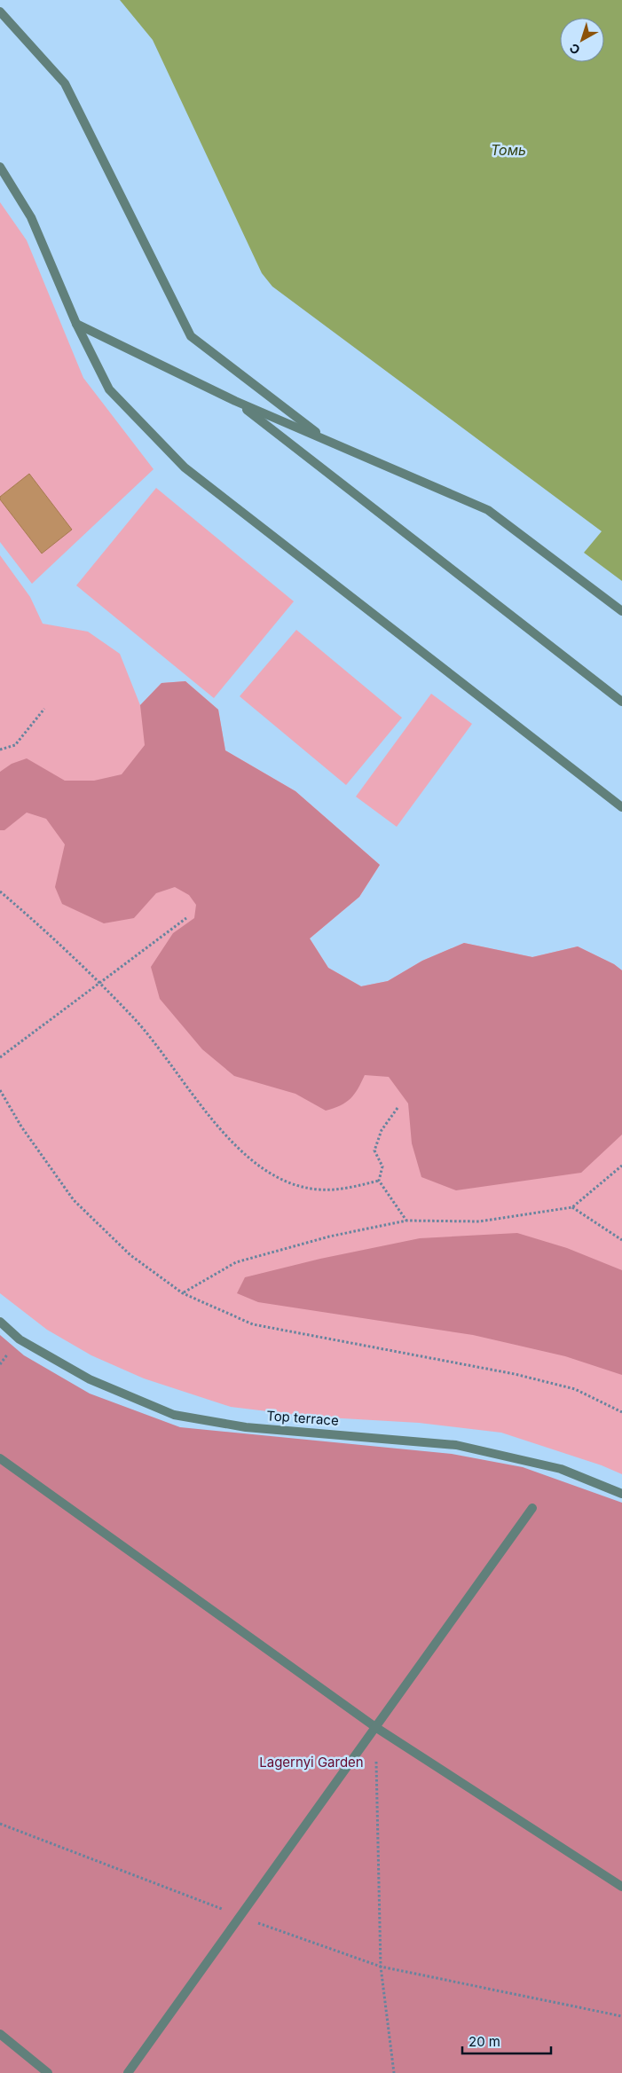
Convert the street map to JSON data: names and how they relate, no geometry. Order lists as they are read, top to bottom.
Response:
{
  "streets": {
    "street": ["Top terrace"]
  },
  "water": ["Томь"],
  "parks": ["Lagernyi Garden"],
  "scale_bar": "20 m",
  "north": "bottom left"
}
